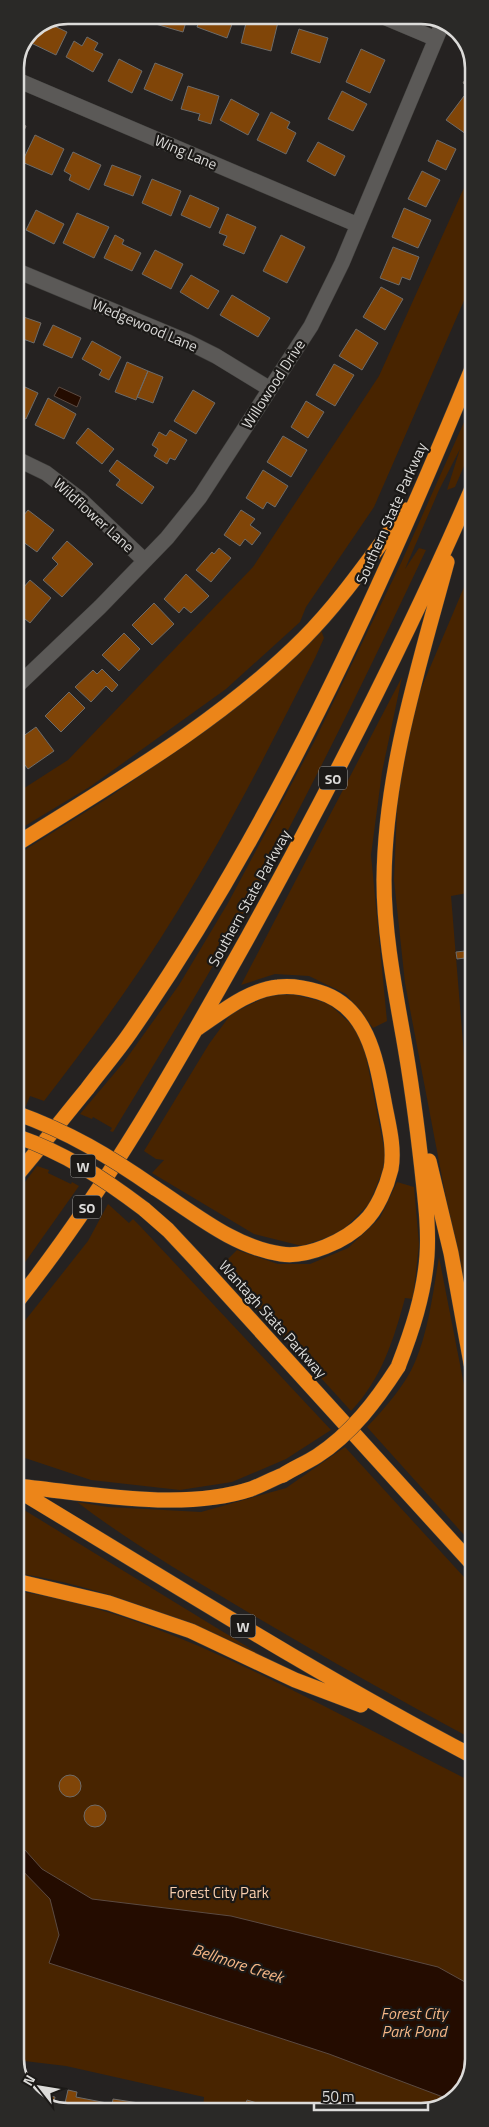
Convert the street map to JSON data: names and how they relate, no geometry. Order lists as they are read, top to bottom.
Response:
{
  "streets": {
    "highway": [
      "Southern State Parkway",
      "SO",
      "W",
      "Wantagh State Parkway"
    ],
    "street": [
      "Wing Lane",
      "Wedgewood Lane",
      "Willowood Drive",
      "Wildflower Lane"
    ]
  },
  "crossings": [
    ["Wing Lane", "Willowood Drive"],
    ["Wedgewood Lane", "Willowood Drive"],
    ["Willowood Drive", "Wildflower Lane"]
  ],
  "water": ["Bellmore Creek", "Forest City Park Pond"],
  "parks": ["Forest City Park"],
  "scale_bar": "50 m",
  "north": "top left"
}
